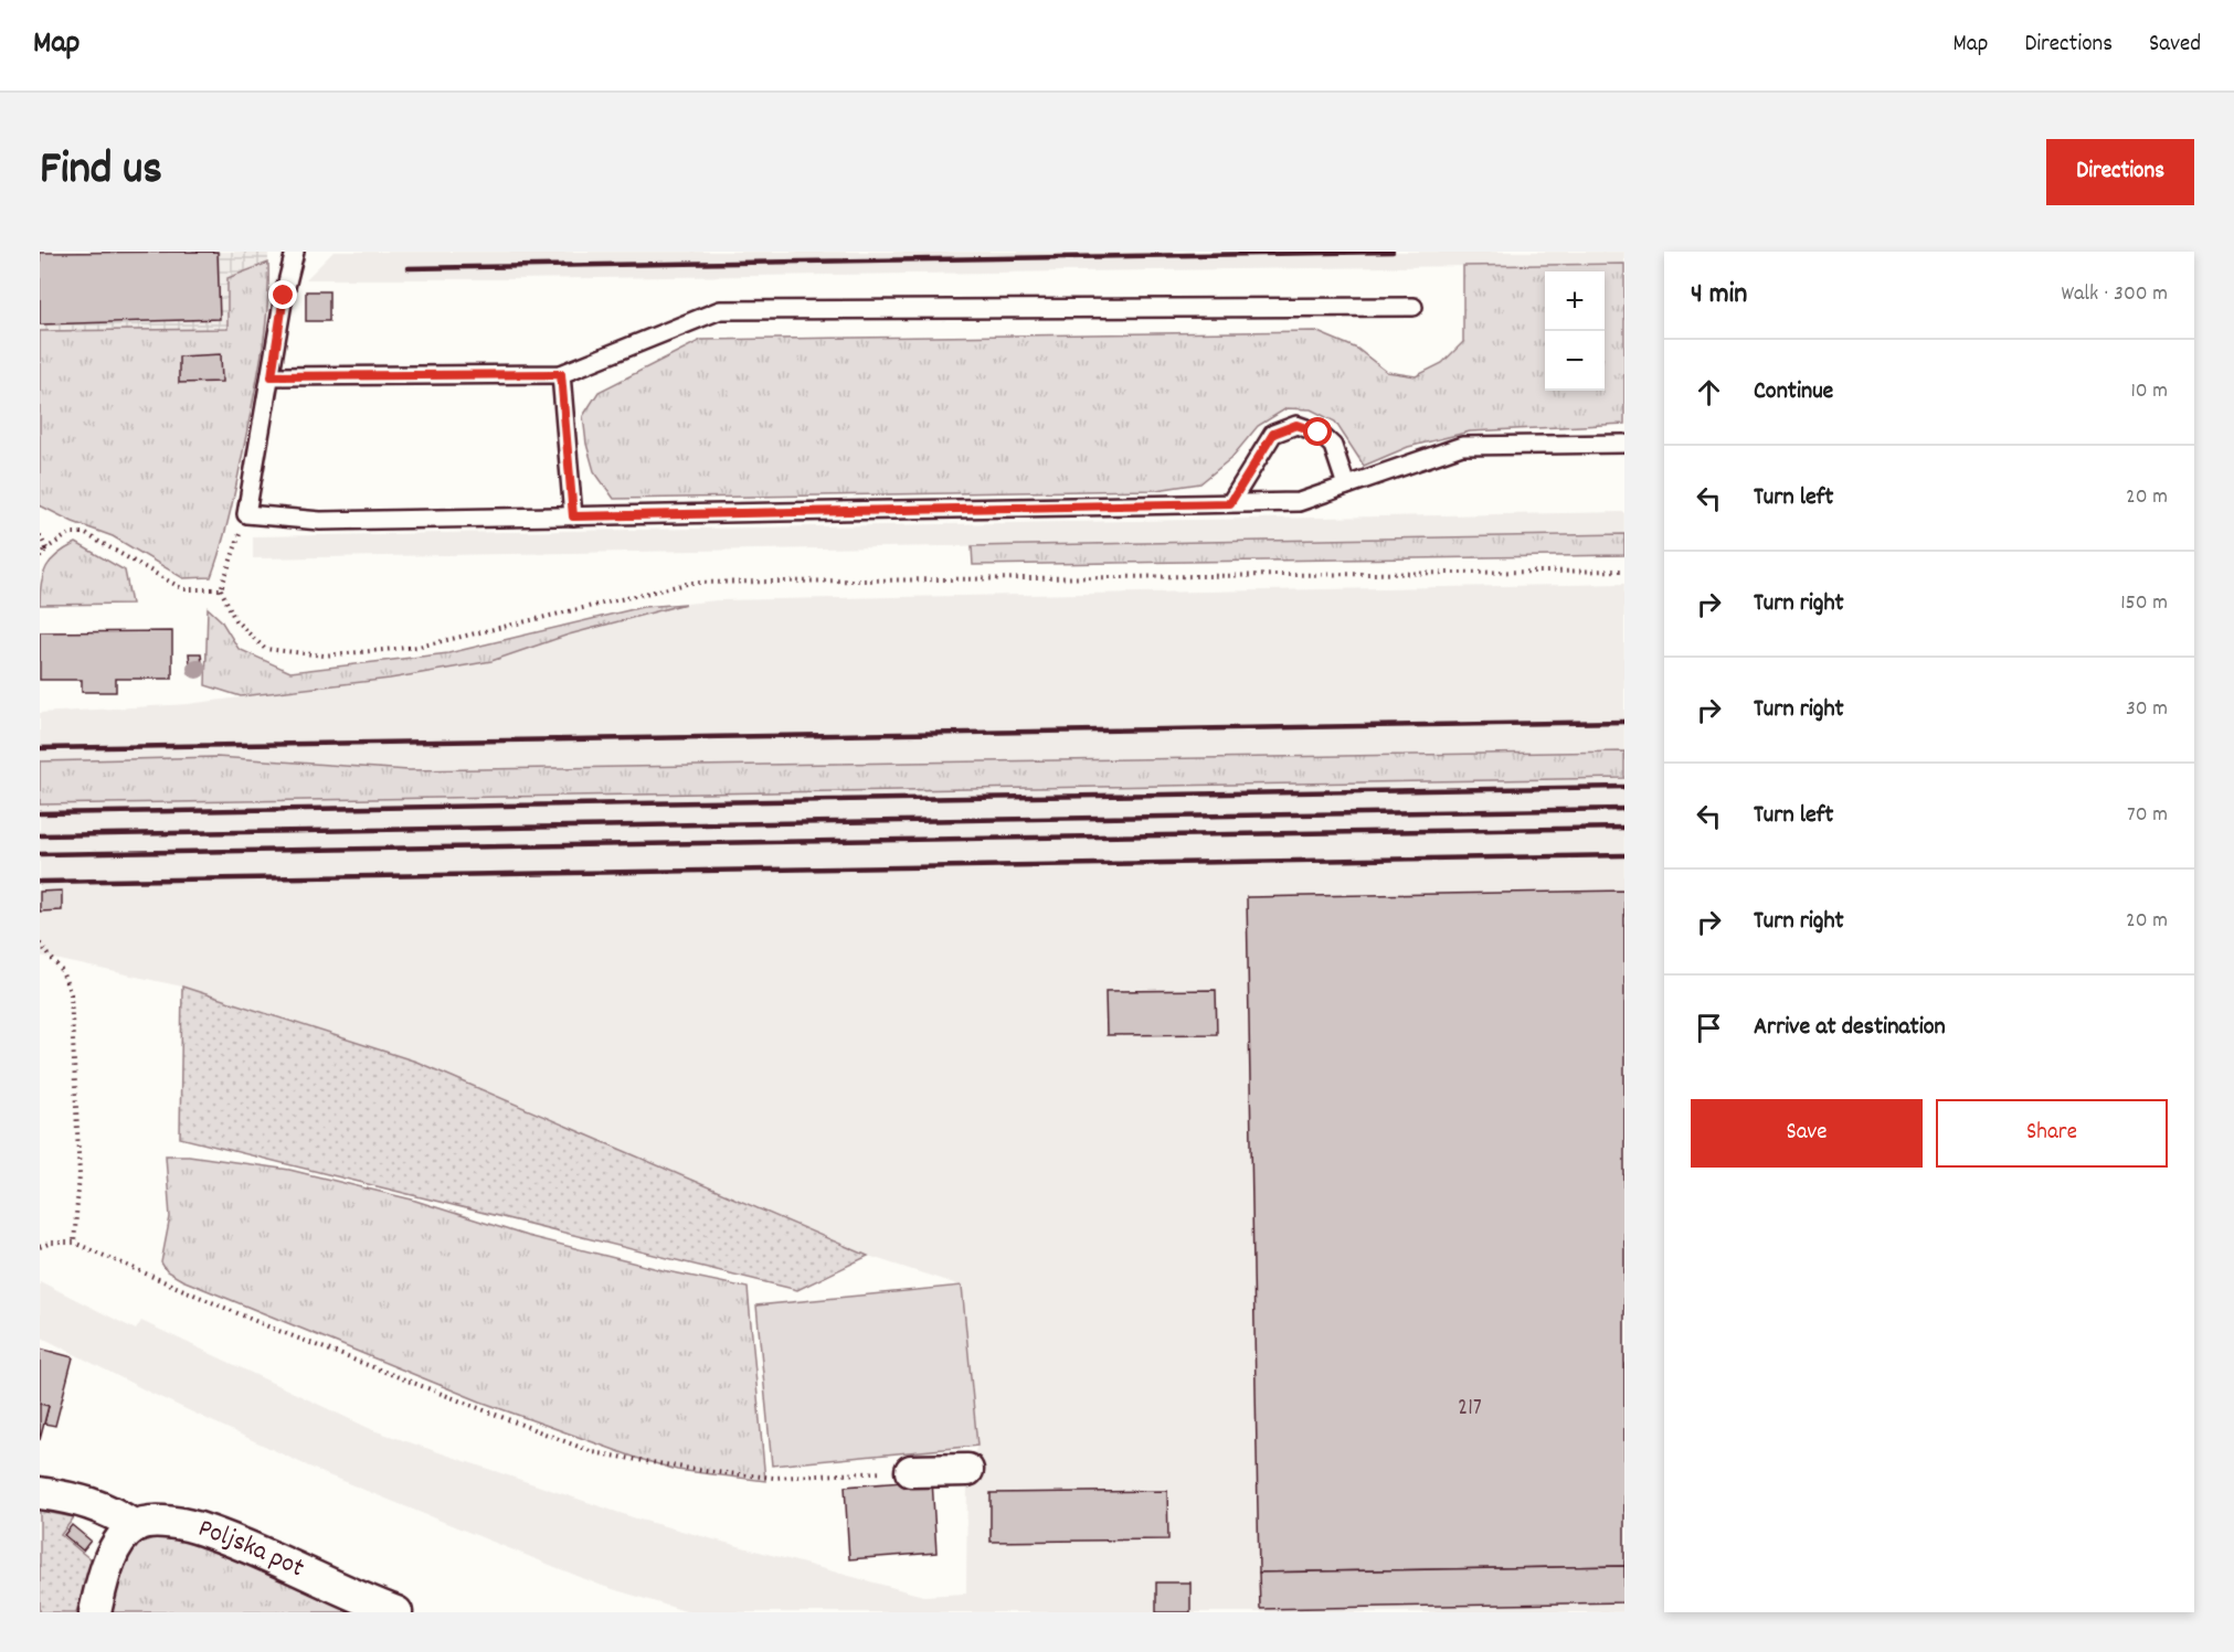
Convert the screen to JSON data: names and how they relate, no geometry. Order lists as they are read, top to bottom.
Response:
{
  "streets": {
    "street": ["Poljska pot"]
  },
  "house_numbers": ["217"],
  "page": {
    "header": "Map",
    "nav": ["Map", "Directions", "Saved"],
    "title": "Find us",
    "buttons": [
      "Directions",
      ["Save", "Share"]
    ],
    "heading": ["4 min", "Walk · 300 m"],
    "map_buttons": ["+", "−"],
    "list": [
      ["Continue", "10 m"],
      ["Turn left", "20 m"],
      ["Turn right", "150 m"],
      ["Turn right", "30 m"],
      ["Turn left", "70 m"],
      ["Turn right", "20 m"],
      "Arrive at destination"
    ]
  }
}
